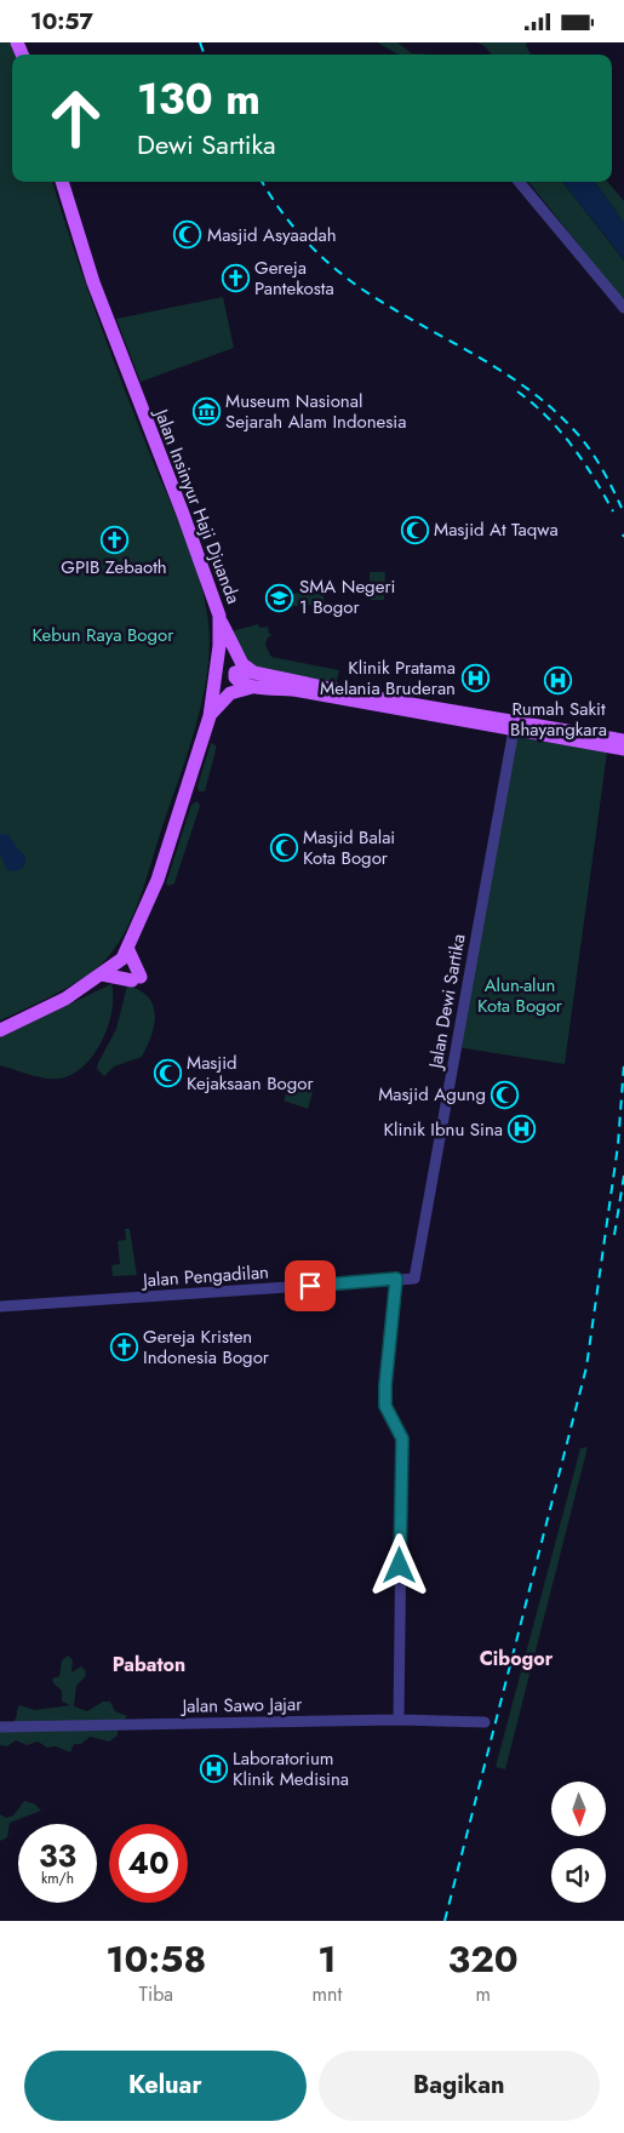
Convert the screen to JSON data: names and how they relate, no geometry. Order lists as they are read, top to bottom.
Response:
{
  "streets": {
    "main road": ["Jalan Insinyur Haji Djuanda"],
    "street": ["Jalan Dewi Sartika", "Jalan Pengadilan", "Jalan Sawo Jajar"]
  },
  "crossings": [
    ["Jalan Dewi Sartika", "Jalan Pengadilan"]
  ],
  "districts": ["Cibogor", "Pabaton"],
  "parks": ["Kebun Raya Bogor", "Alun-alun Kota Bogor"],
  "places": {
    "mosque": [
      "Masjid Asyaadah",
      "Masjid At Taqwa",
      "Masjid Balai Kota Bogor",
      "Masjid Kejaksaan Bogor",
      "Masjid Agung"
    ],
    "church": ["Gereja Pantekosta", "GPIB Zebaoth", "Gereja Kristen Indonesia Bogor"],
    "museum": ["Museum Nasional Sejarah Alam Indonesia"],
    "school or university": ["SMA Negeri 1 Bogor"],
    "hospital": [
      "Klinik Pratama Melania Bruderan",
      "Rumah Sakit Bhayangkara",
      "Klinik Ibnu Sina",
      "Laboratorium Klinik Medisina"
    ]
  },
  "north": "bottom",
  "page": {
    "status": "10:57",
    "turn": ["130 m", "Dewi Sartika"],
    "speed": "33 km/h",
    "limit": "40",
    "eta": [
      "10:58",
      "Tiba",
      "1",
      "mnt",
      "320",
      "m"
    ],
    "buttons": ["Keluar", "Bagikan"]
  }
}
